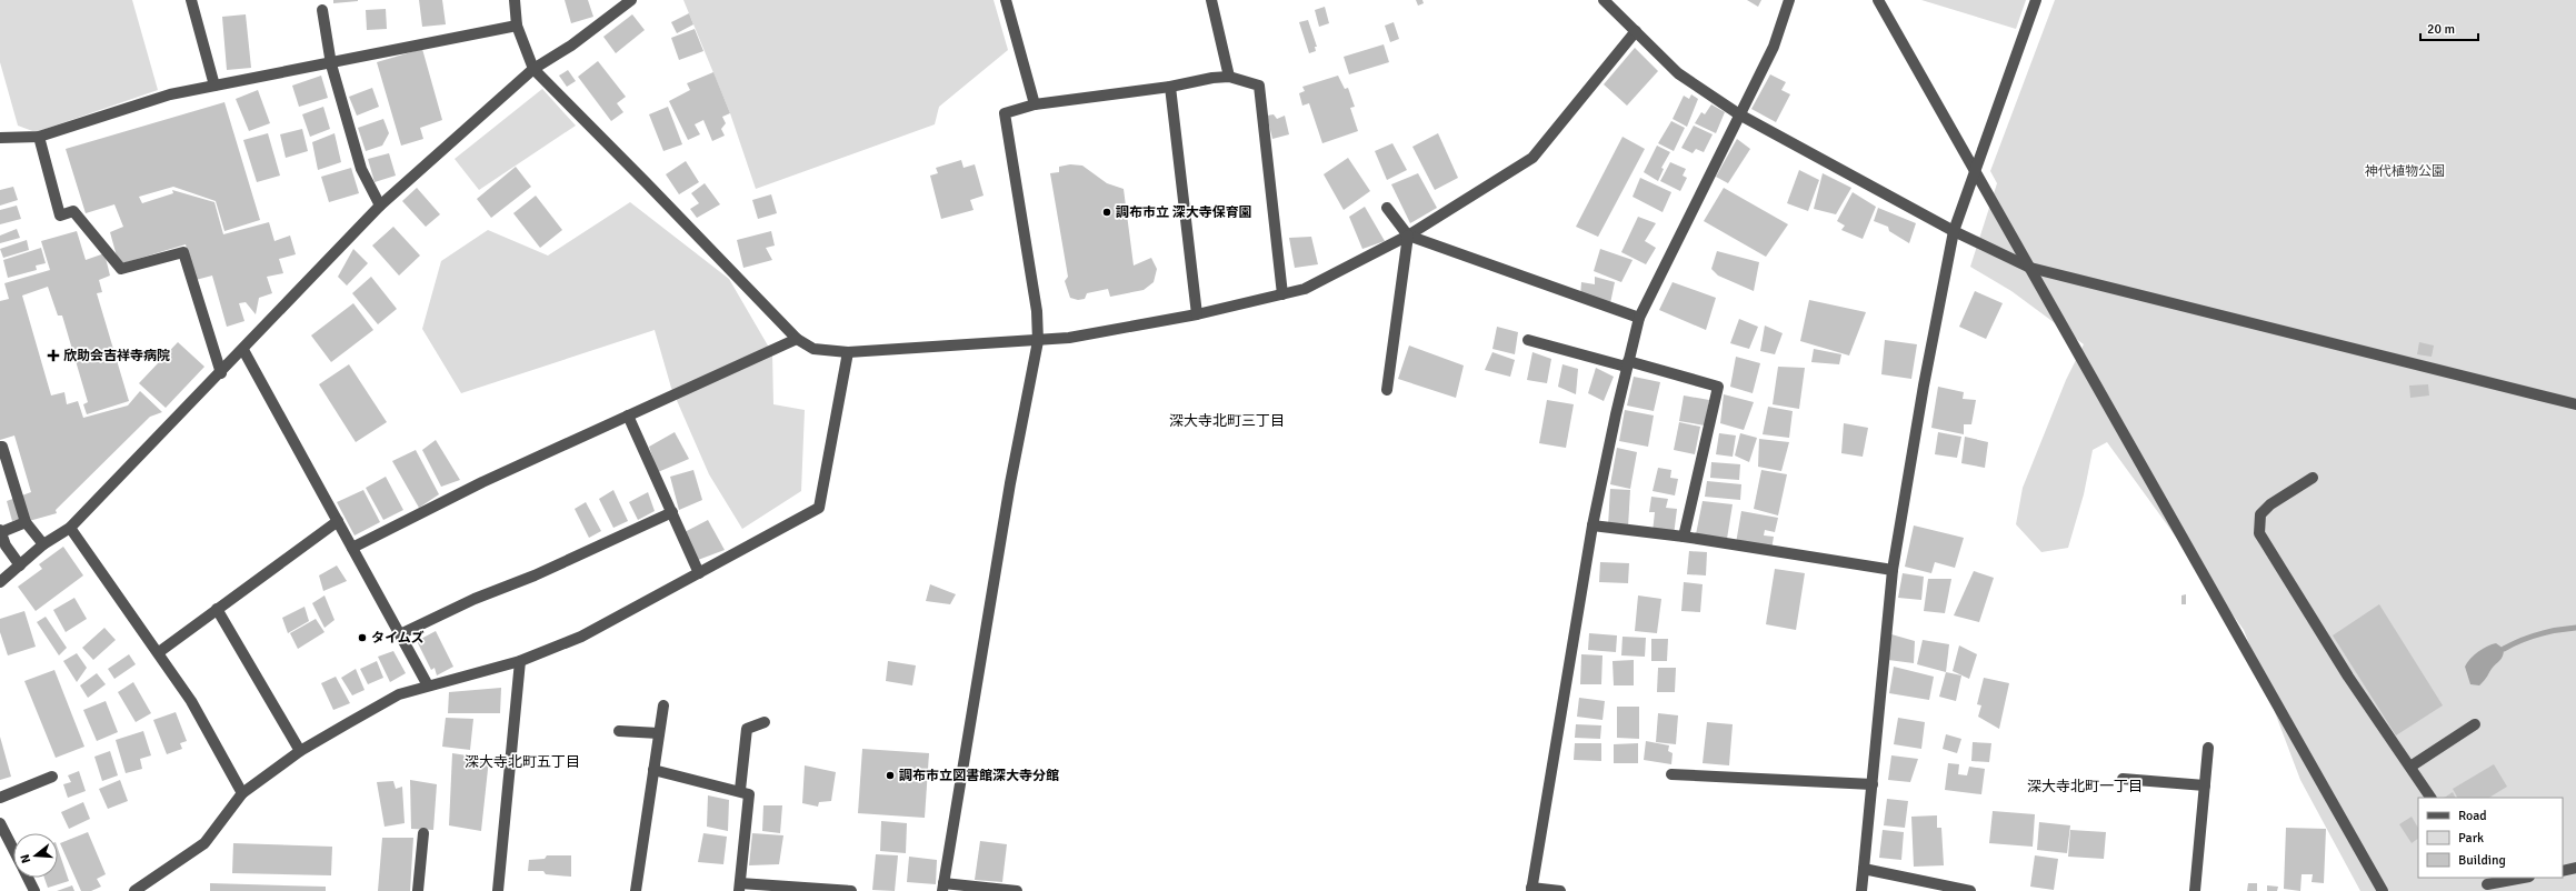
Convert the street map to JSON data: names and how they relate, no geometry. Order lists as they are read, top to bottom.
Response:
{
  "districts": ["深大寺北町三丁目", "深大寺北町五丁目", "深大寺北町一丁目"],
  "parks": ["神代植物公園"],
  "places": {
    "other": ["調布市立 深大寺保育園", "タイムズ", "調布市立図書館深大寺分館"],
    "health": ["欣助会吉祥寺病院"]
  },
  "legend": ["Road", "Park", "Building"],
  "scale_bar": "20 m",
  "north": "left"
}
